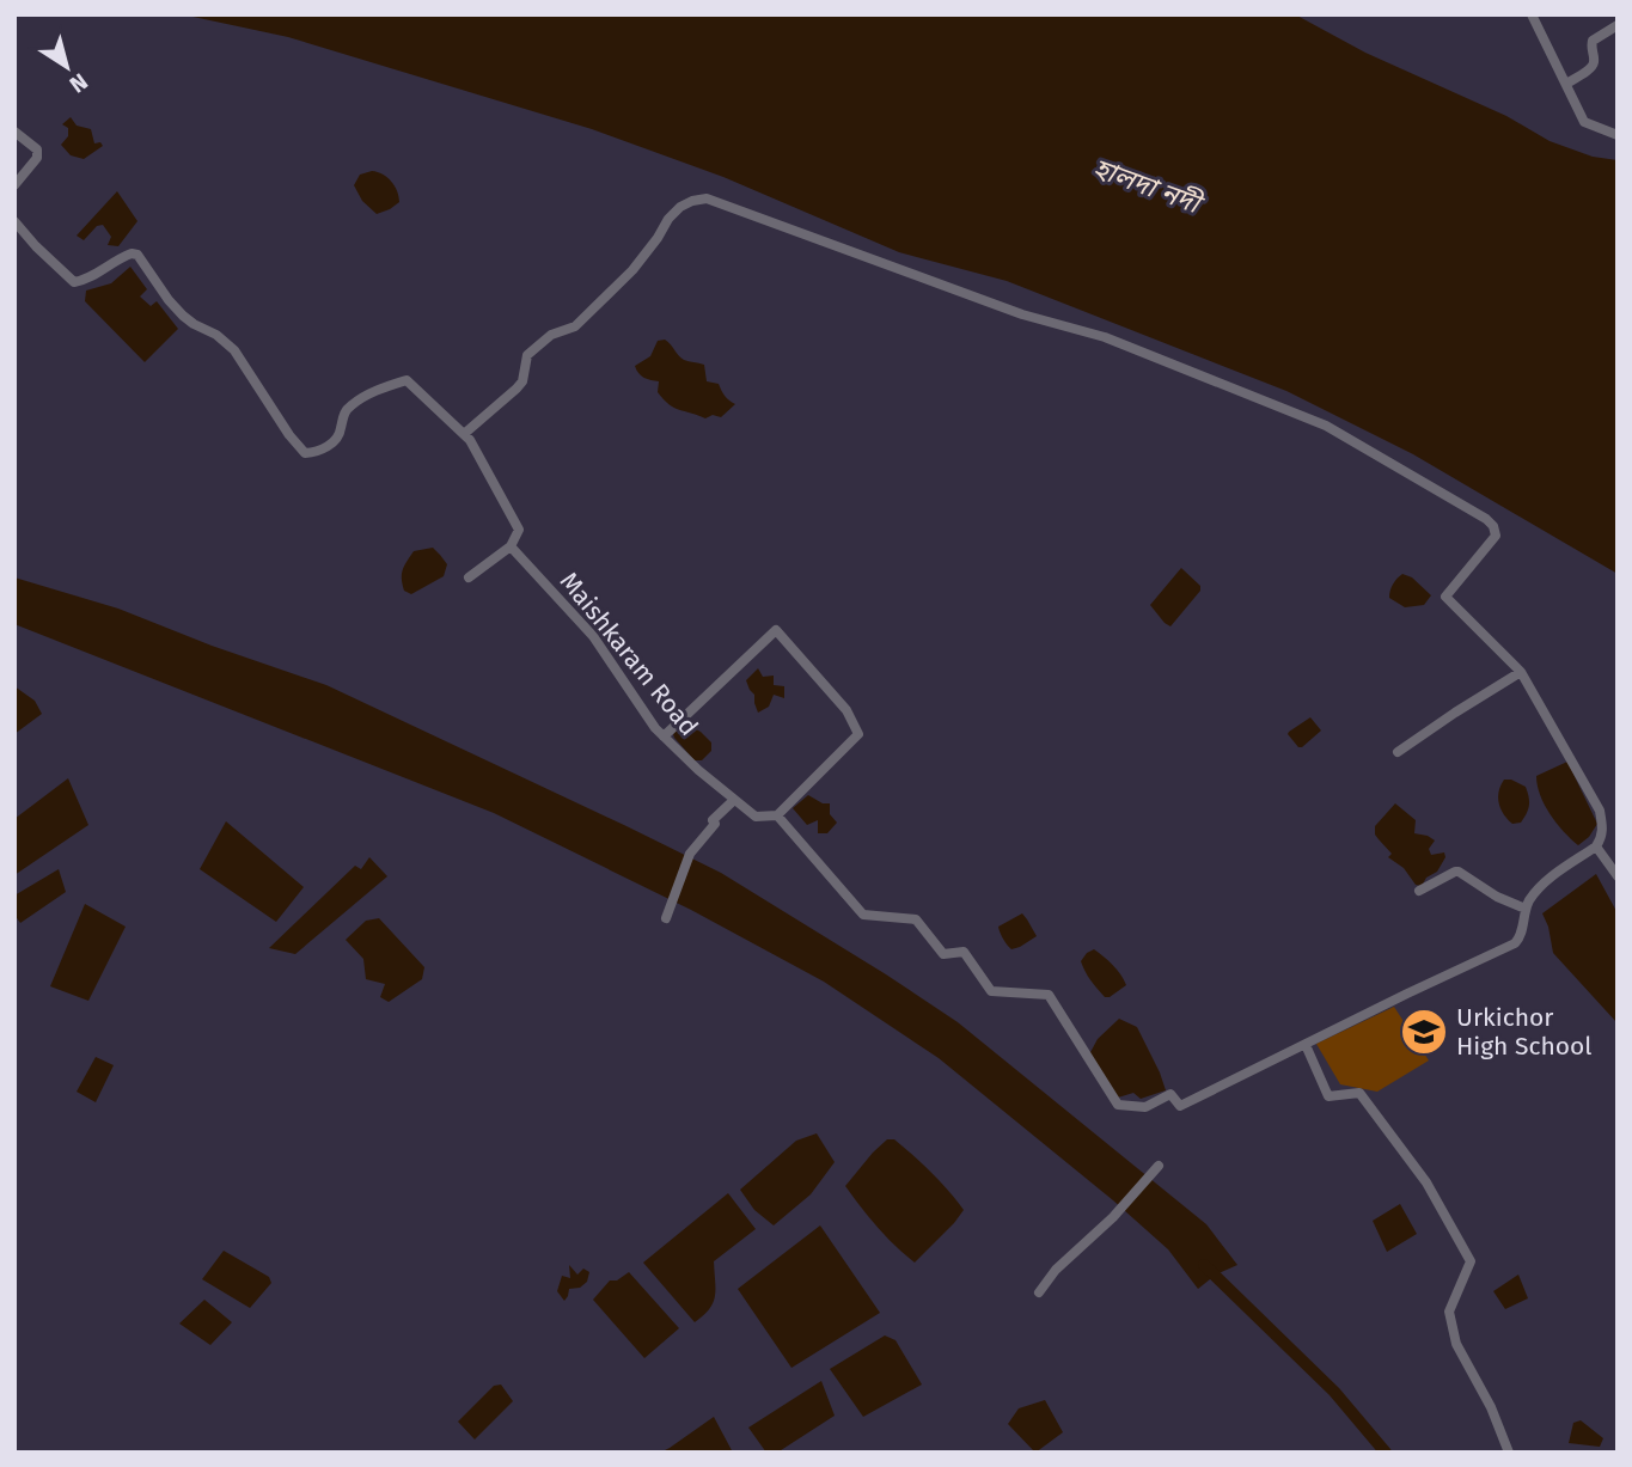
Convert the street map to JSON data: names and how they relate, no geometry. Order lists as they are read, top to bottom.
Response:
{
  "streets": {
    "street": ["Maishkaram Road"]
  },
  "water": ["হালদা নদী"],
  "places": {
    "school or university": ["Urkichor High School"]
  },
  "north": "bottom right"
}
